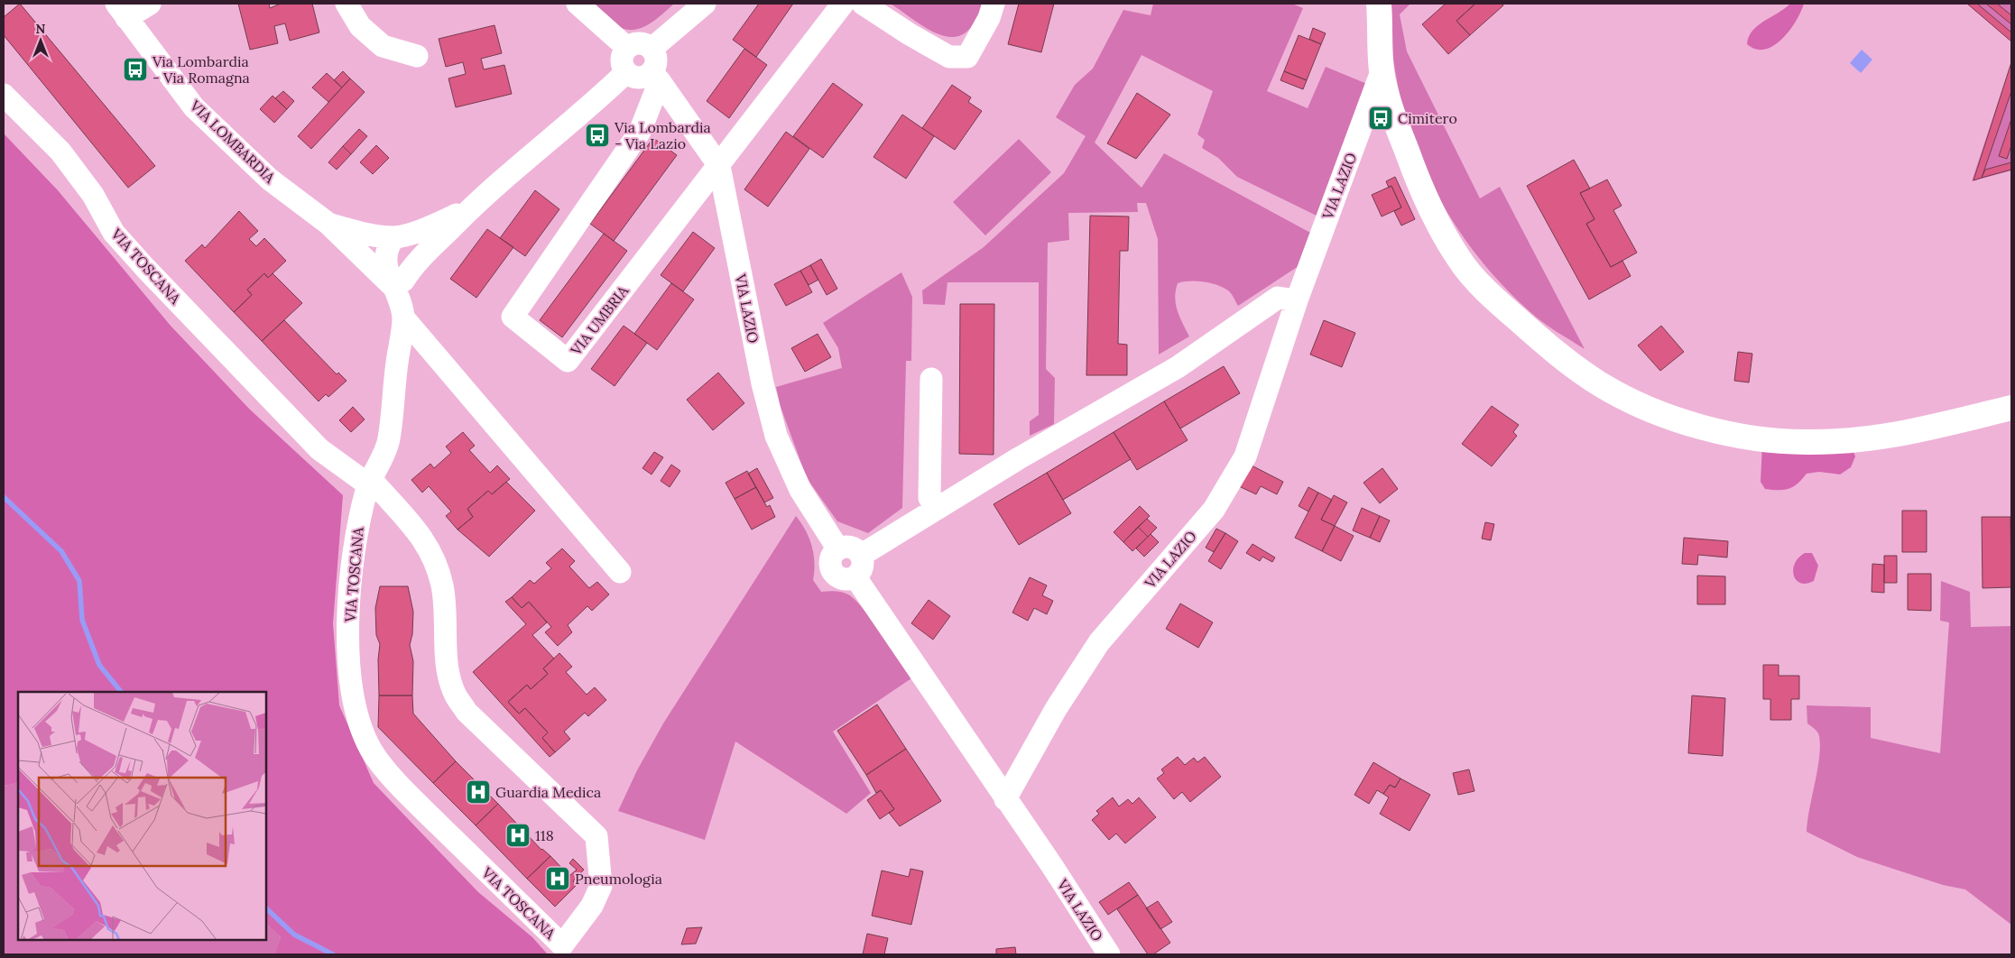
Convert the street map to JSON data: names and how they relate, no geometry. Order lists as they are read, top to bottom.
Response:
{
  "streets": {
    "street": [
      "VIA LOMBARDIA",
      "VIA LAZIO",
      "VIA TOSCANA",
      "VIA UMBRIA"
    ]
  },
  "crossings": [
    ["VIA LOMBARDIA", "VIA LAZIO"],
    ["VIA LOMBARDIA", "VIA TOSCANA"],
    ["VIA LOMBARDIA", "VIA UMBRIA"],
    ["VIA LAZIO", "VIA UMBRIA"]
  ],
  "places": {
    "bus stop": ["Via Lombardia - Via Romagna", "Cimitero", "Via Lombardia - Via Lazio"],
    "hospital": ["Guardia Medica", "118", "Pneumologia"]
  },
  "north": "top"
}
